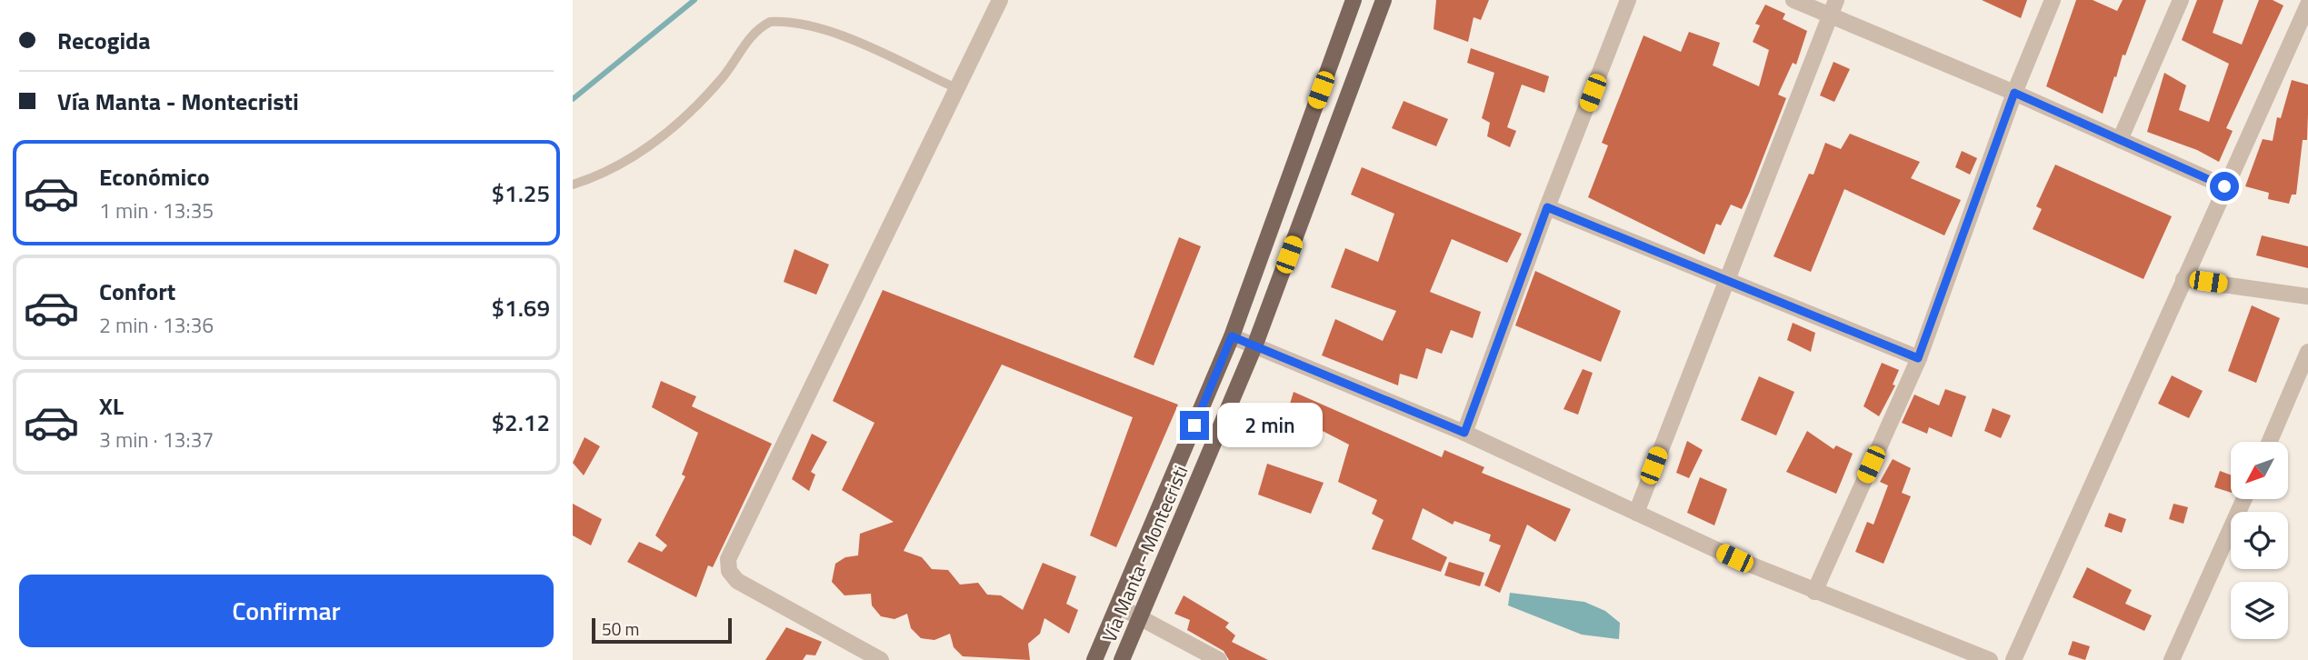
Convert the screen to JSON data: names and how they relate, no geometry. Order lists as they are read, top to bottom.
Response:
{
  "streets": {
    "main road": ["Vía Manta - Montecristi"]
  },
  "scale_bar": "50 m",
  "north": "bottom left",
  "page": {
    "banner": ["Recogida", "Vía Manta - Montecristi"],
    "list": [
      {
        "name": "Económico",
        "note": "1 min · 13:35",
        "value": "$1.25"
      },
      {
        "name": "Confort",
        "note": "2 min · 13:36",
        "value": "$1.69"
      },
      {
        "name": "XL",
        "note": "3 min · 13:37",
        "value": "$2.12"
      }
    ],
    "bubble": "2 min",
    "buttons": "Confirmar",
    "scale": "50 m"
  }
}
